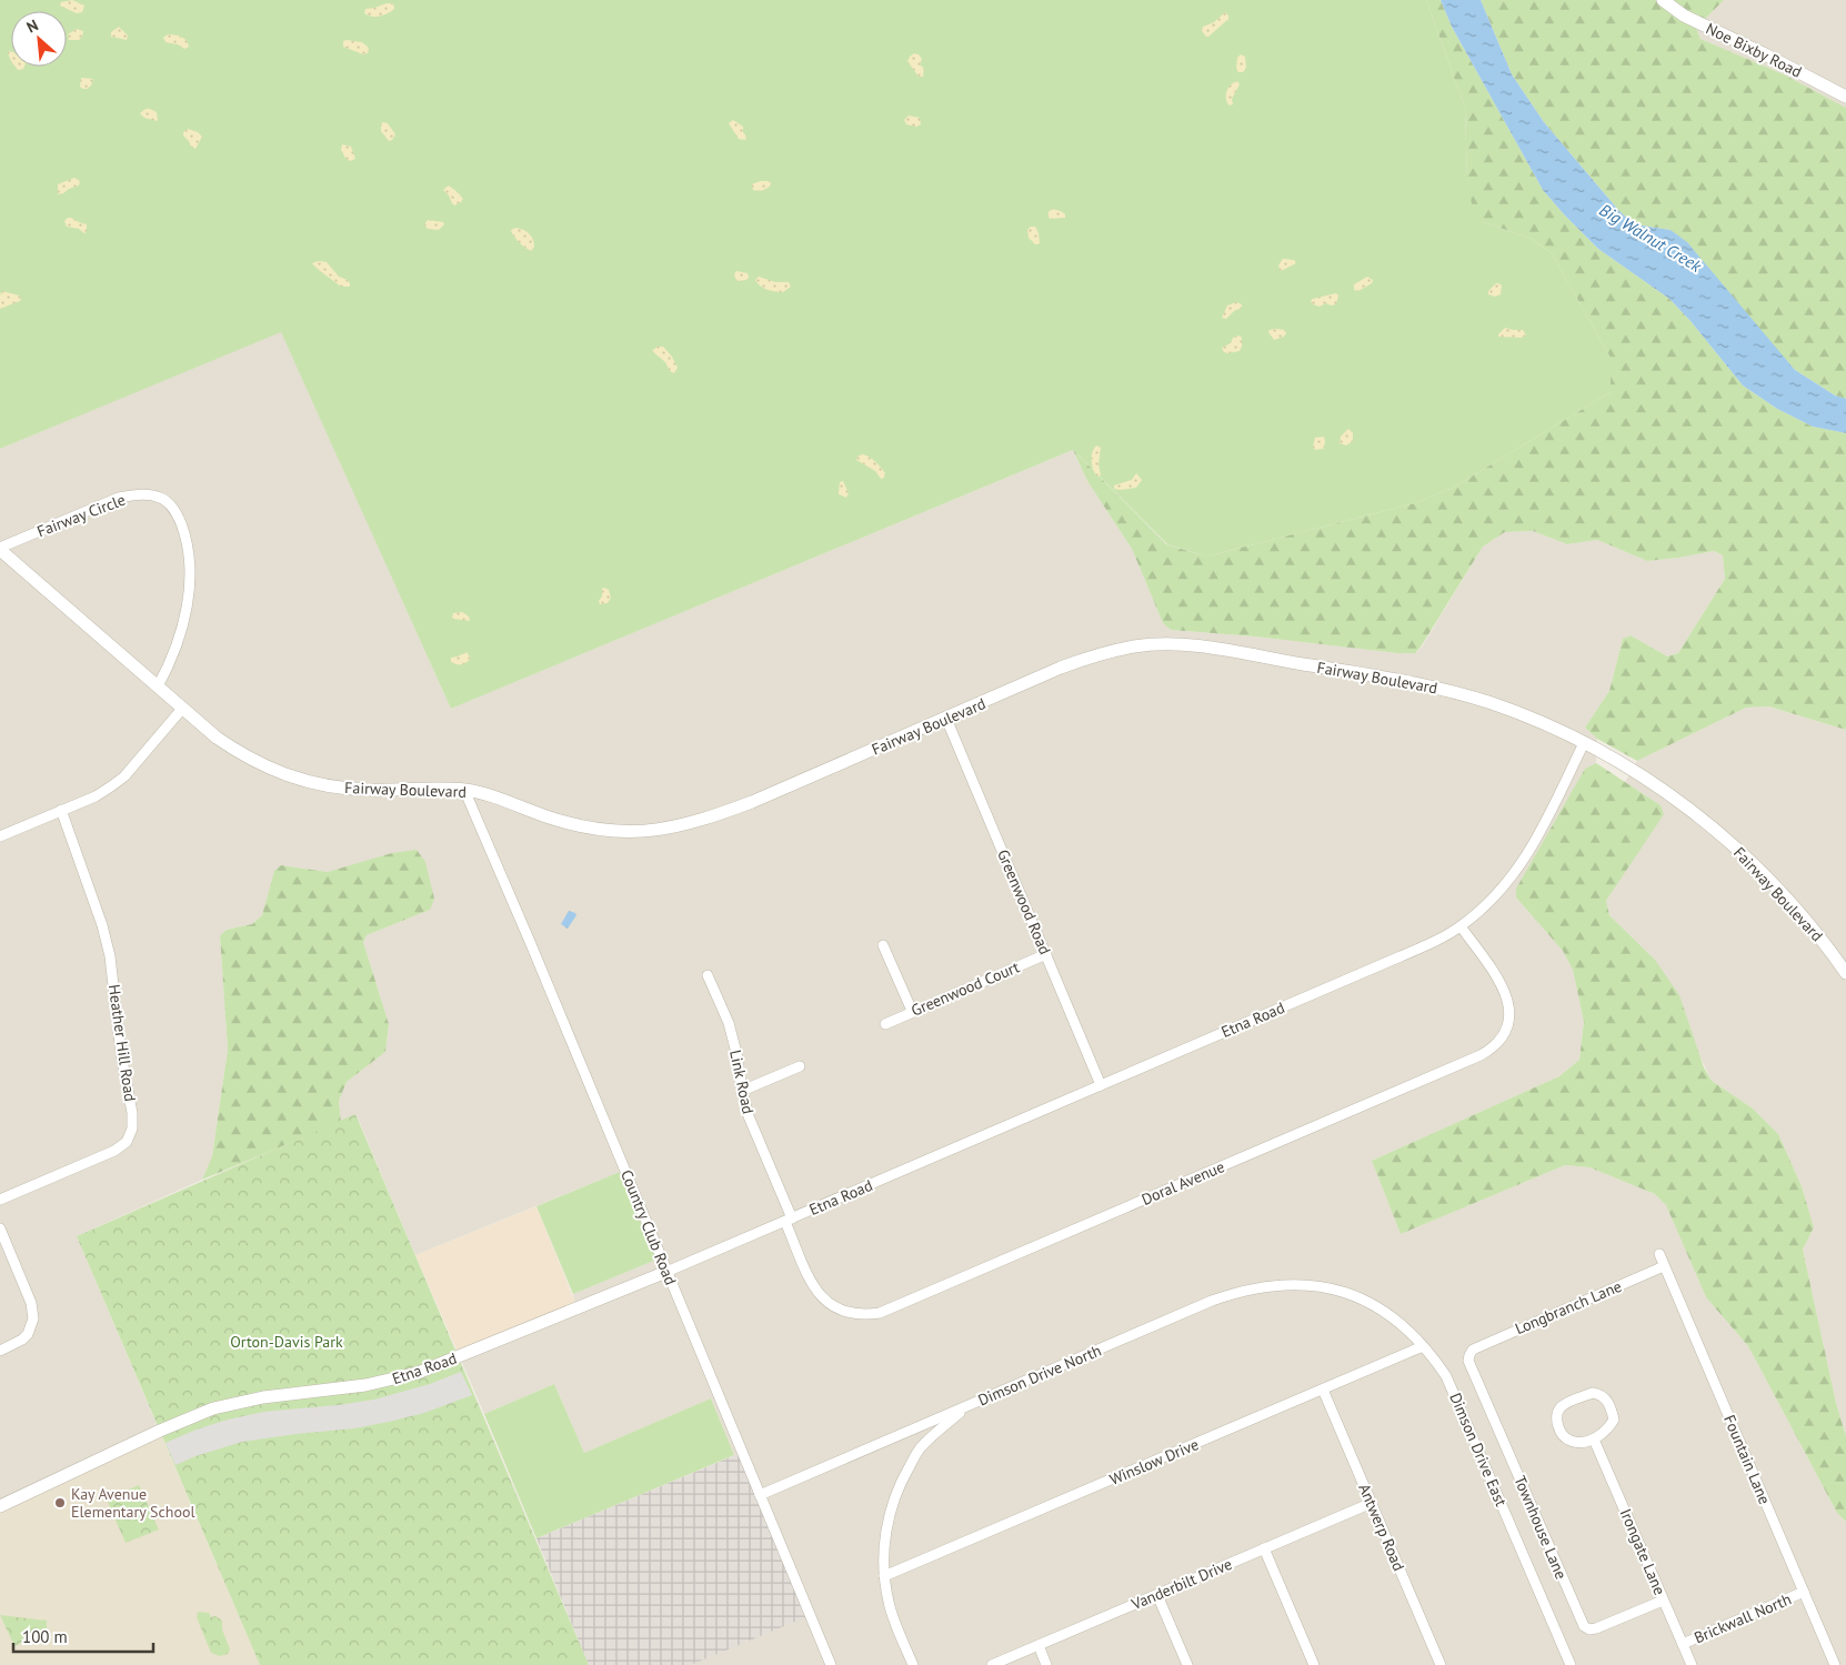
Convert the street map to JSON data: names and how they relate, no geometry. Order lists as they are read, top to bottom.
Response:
{
  "streets": {
    "street": [
      "Noe Bixby Road",
      "Fairway Circle",
      "Fairway Boulevard",
      "Greenwood Road",
      "Greenwood Court",
      "Etna Road",
      "Heather Hill Road",
      "Link Road",
      "Doral Avenue",
      "Country Club Road",
      "Longbranch Lane",
      "Dimson Drive North",
      "Dimson Drive East",
      "Fountain Lane",
      "Winslow Drive",
      "Antwerp Road",
      "Townhouse Lane",
      "Irongate Lane",
      "Vanderbilt Drive",
      "Brickwall North"
    ]
  },
  "crossings": [
    ["Fairway Circle", "Fairway Boulevard"],
    ["Fairway Boulevard", "Greenwood Road"],
    ["Fairway Boulevard", "Etna Road"],
    ["Fairway Boulevard", "Country Club Road"],
    ["Greenwood Road", "Greenwood Court"],
    ["Greenwood Road", "Etna Road"],
    ["Etna Road", "Link Road"],
    ["Etna Road", "Doral Avenue"],
    ["Etna Road", "Country Club Road"],
    ["Link Road", "Doral Avenue"],
    ["Country Club Road", "Dimson Drive North"],
    ["Longbranch Lane", "Fountain Lane"],
    ["Longbranch Lane", "Townhouse Lane"],
    ["Dimson Drive North", "Dimson Drive East"],
    ["Dimson Drive East", "Winslow Drive"],
    ["Fountain Lane", "Brickwall North"],
    ["Winslow Drive", "Antwerp Road"],
    ["Antwerp Road", "Vanderbilt Drive"],
    ["Townhouse Lane", "Irongate Lane"],
    ["Irongate Lane", "Brickwall North"]
  ],
  "water": ["Big Walnut Creek"],
  "parks": ["Orton-Davis Park"],
  "places": ["Kay Avenue Elementary School"],
  "scale_bar": "100 m",
  "north": "top left"
}
